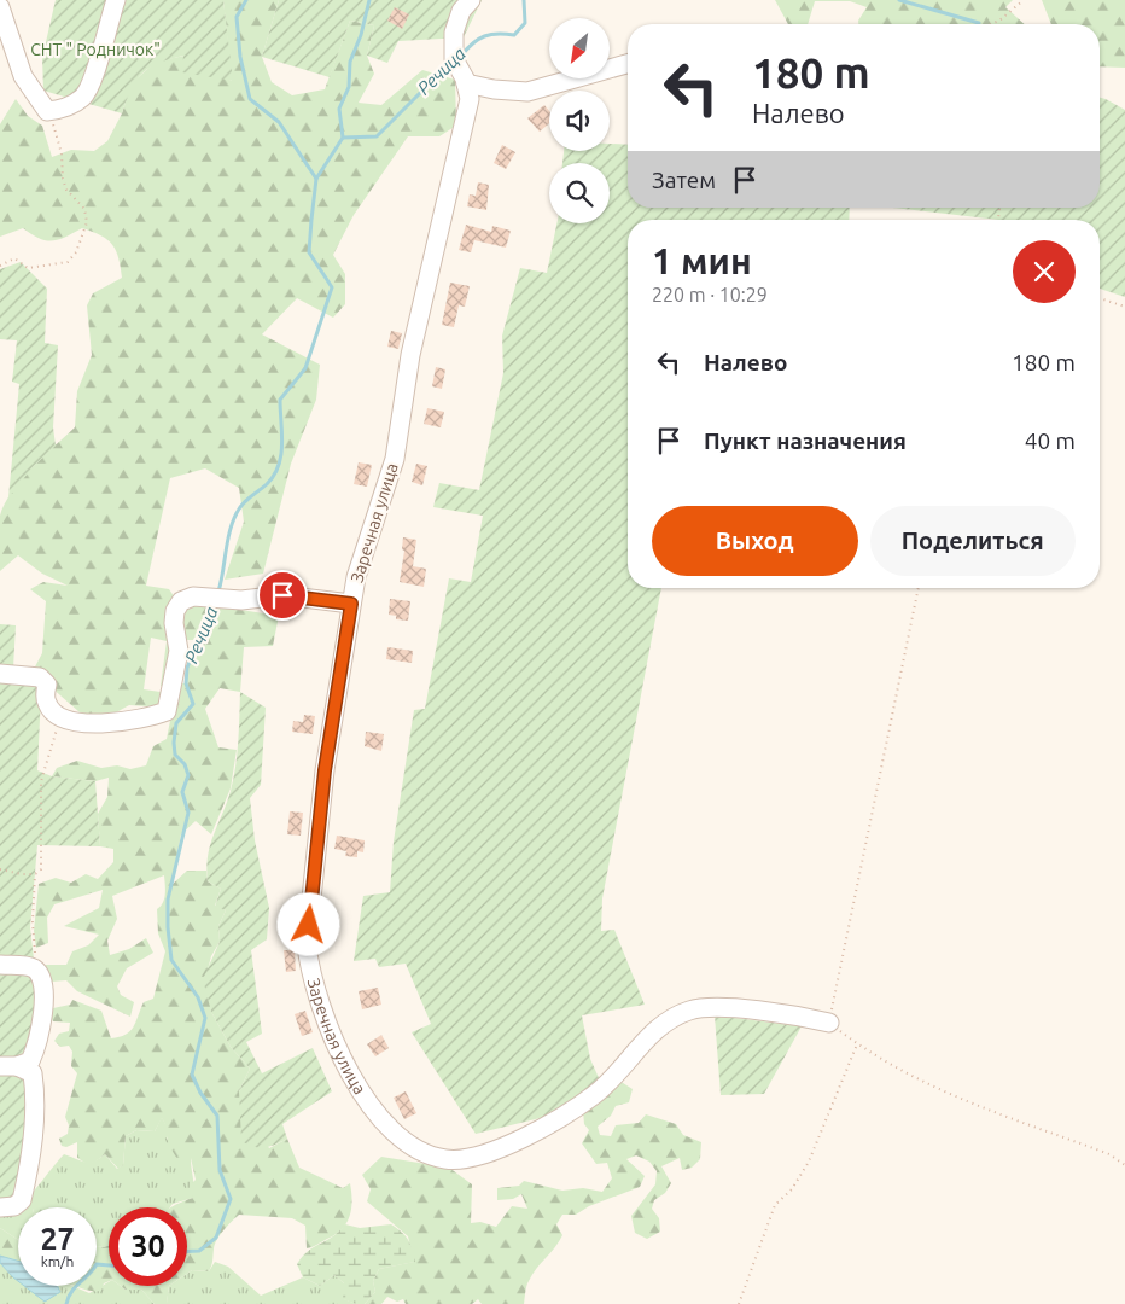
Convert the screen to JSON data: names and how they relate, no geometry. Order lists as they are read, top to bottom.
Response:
{
  "streets": {
    "street": ["Заречная улица"]
  },
  "water": ["Речица"],
  "parks": ["СНТ \" Родничок\""],
  "north": "bottom left",
  "page": {
    "turn": ["180 m", "Налево"],
    "then": "Затем",
    "heading": ["1 мин", "220 m · 10:29"],
    "list": [
      {
        "name": "Налево",
        "value": "180 m"
      },
      {
        "name": "Пункт назначения",
        "value": "40 m"
      }
    ],
    "buttons": ["Выход", "Поделиться"],
    "speed": "27 km/h",
    "limit": "30"
  }
}
